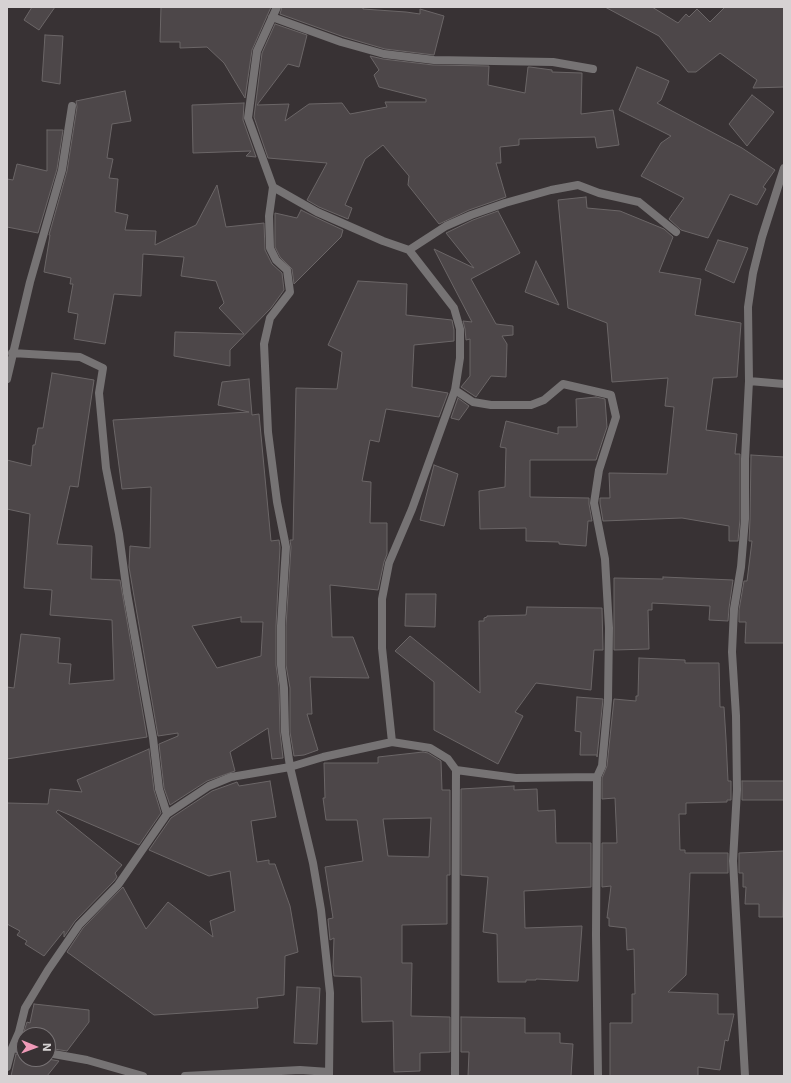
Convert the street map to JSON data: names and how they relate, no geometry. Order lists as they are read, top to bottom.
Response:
{
  "north": "right"
}
